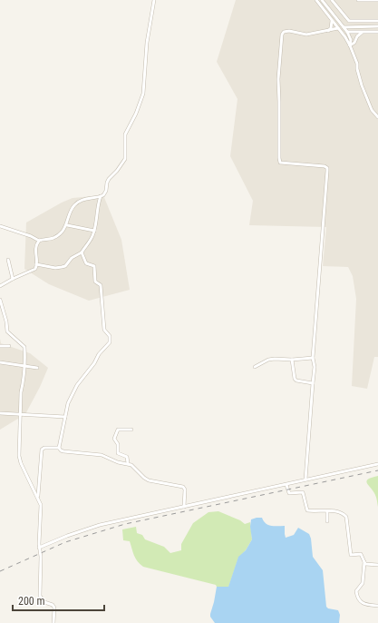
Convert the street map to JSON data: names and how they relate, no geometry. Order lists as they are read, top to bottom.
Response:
{
  "scale_bar": "200 m"
}
